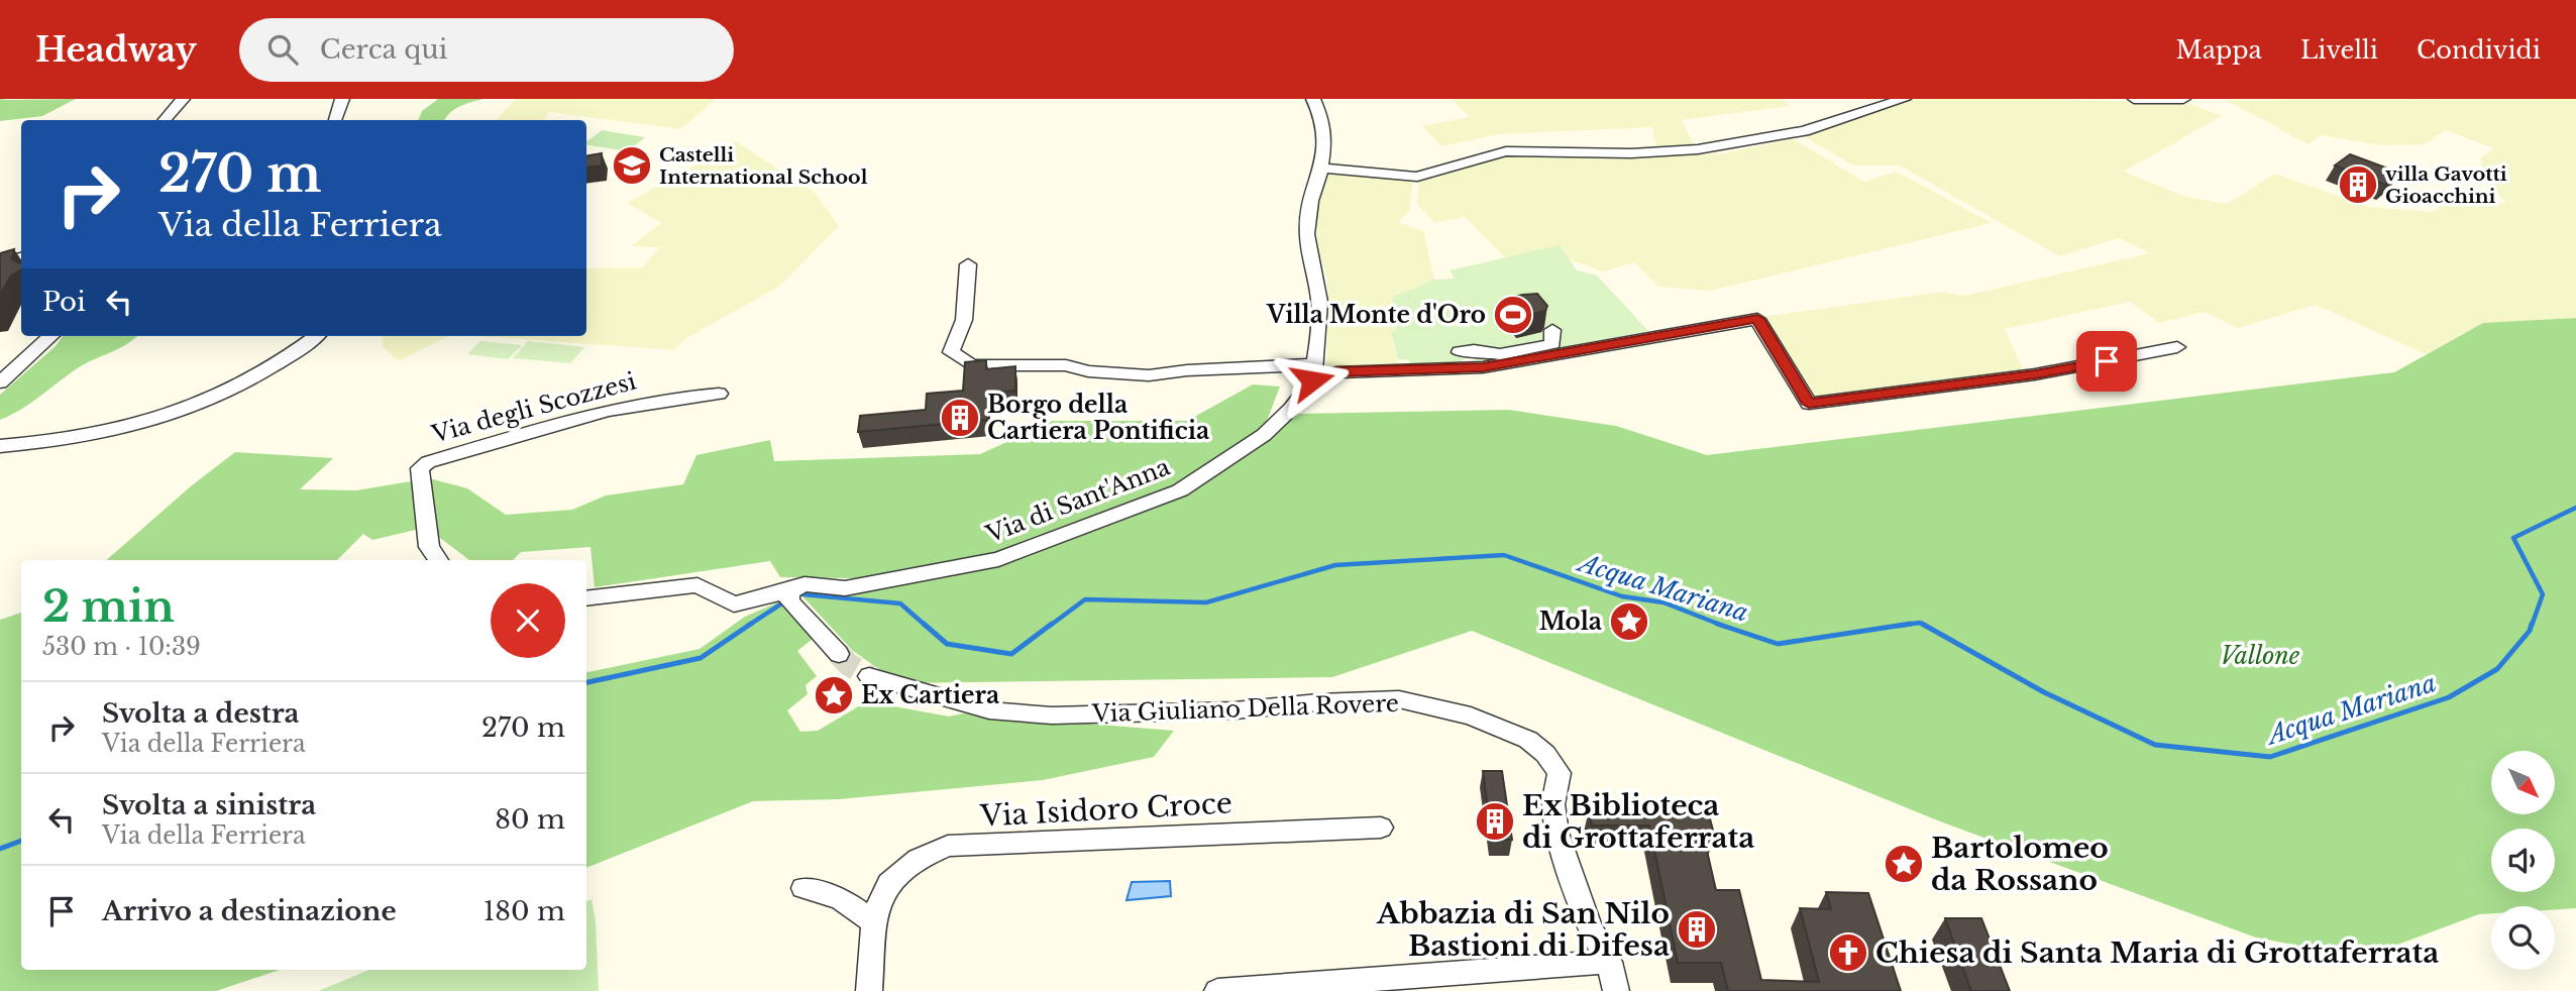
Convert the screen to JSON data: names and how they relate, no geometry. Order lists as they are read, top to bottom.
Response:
{
  "streets": {
    "street": [
      "Via degli Scozzesi",
      "Via di Sant'Anna",
      "Via Giuliano Della Rovere",
      "Via Isidoro Croce"
    ]
  },
  "water": ["Acqua Mariana"],
  "parks": ["Vallone"],
  "places": {
    "school or university": ["Castelli International School"],
    "building": [
      "villa Gavotti Gioacchini",
      "Borgo della Cartiera Pontificia",
      "Ex Biblioteca di Grottaferrata",
      "Abbazia di San Nilo Bastioni di Difesa"
    ],
    "sports": ["Villa Monte d'Oro"],
    "place": ["Mola", "Ex Cartiera", "Bartolomeo da Rossano"],
    "church": ["Chiesa di Santa Maria di Grottaferrata"]
  },
  "north": "bottom right",
  "page": {
    "header": "Headway",
    "search": "Cerca qui",
    "nav": ["Mappa", "Livelli", "Condividi"],
    "turn": ["270 m", "Via della Ferriera"],
    "then": "Poi",
    "heading": ["2 min", "530 m · 10:39"],
    "list": [
      {
        "name": "Svolta a destra",
        "note": "Via della Ferriera",
        "value": "270 m"
      },
      {
        "name": "Svolta a sinistra",
        "note": "Via della Ferriera",
        "value": "80 m"
      },
      {
        "name": "Arrivo a destinazione",
        "value": "180 m"
      }
    ]
  }
}
